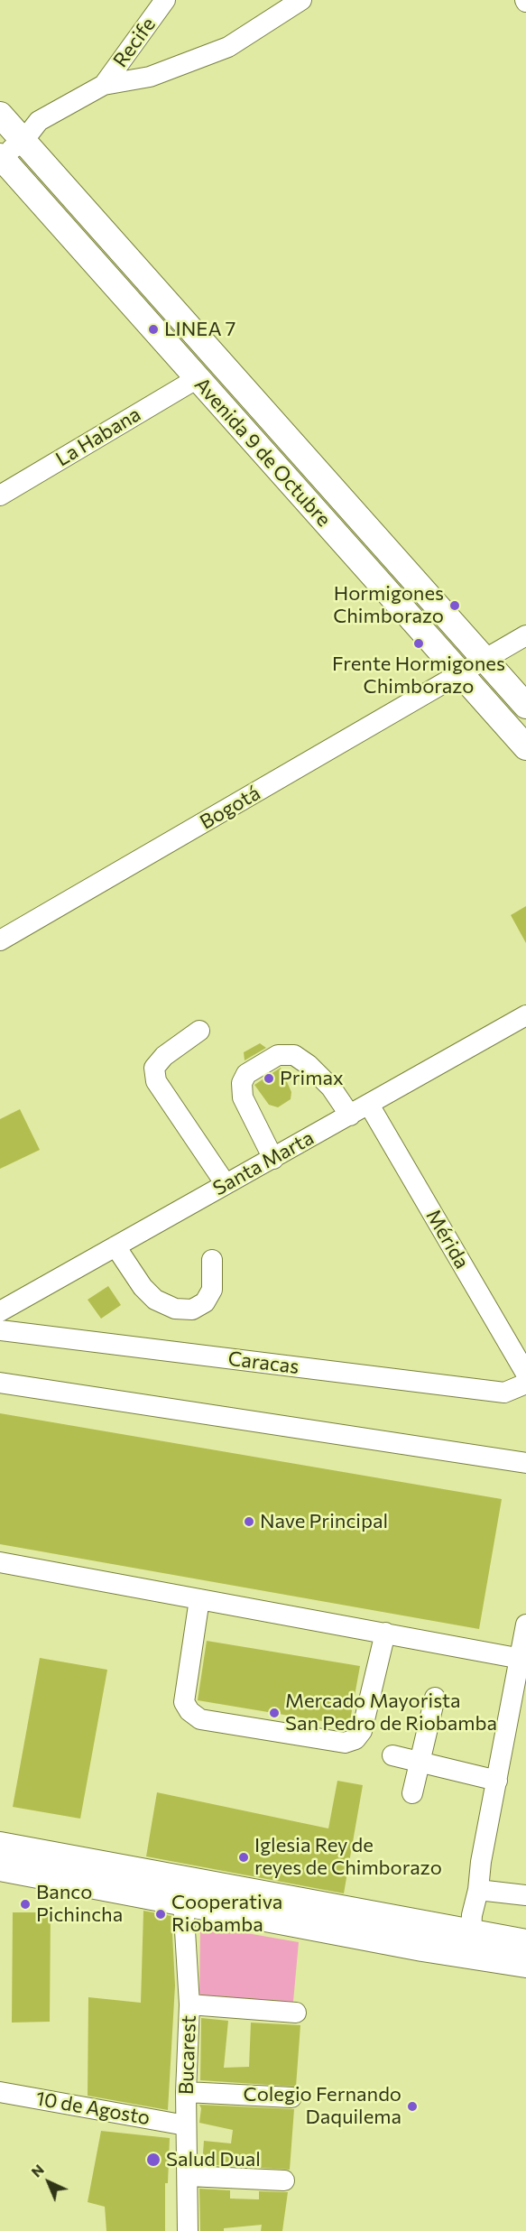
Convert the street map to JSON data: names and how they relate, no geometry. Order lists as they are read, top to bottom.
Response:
{
  "streets": {
    "main road": ["Avenida 9 de Octubre"],
    "street": [
      "Recife",
      "La Habana",
      "Bogotá",
      "Santa Marta",
      "Mérida",
      "Caracas",
      "Bucarest",
      "10 de Agosto"
    ]
  },
  "crossings": [
    ["La Habana", "Avenida 9 de Octubre"],
    ["Avenida 9 de Octubre", "Bogotá"],
    ["Santa Marta", "Mérida"],
    ["Bucarest", "10 de Agosto"]
  ],
  "places": [
    "LINEA 7",
    "Hormigones Chimborazo",
    "Frente Hormigones Chimborazo",
    "Primax",
    "Nave Principal",
    "Mercado Mayorista San Pedro de Riobamba",
    "Iglesia Rey de reyes de Chimborazo",
    "Banco Pichincha",
    "Cooperativa Riobamba",
    "Colegio Fernando Daquilema",
    "Salud Dual"
  ],
  "north": "top left"
}
